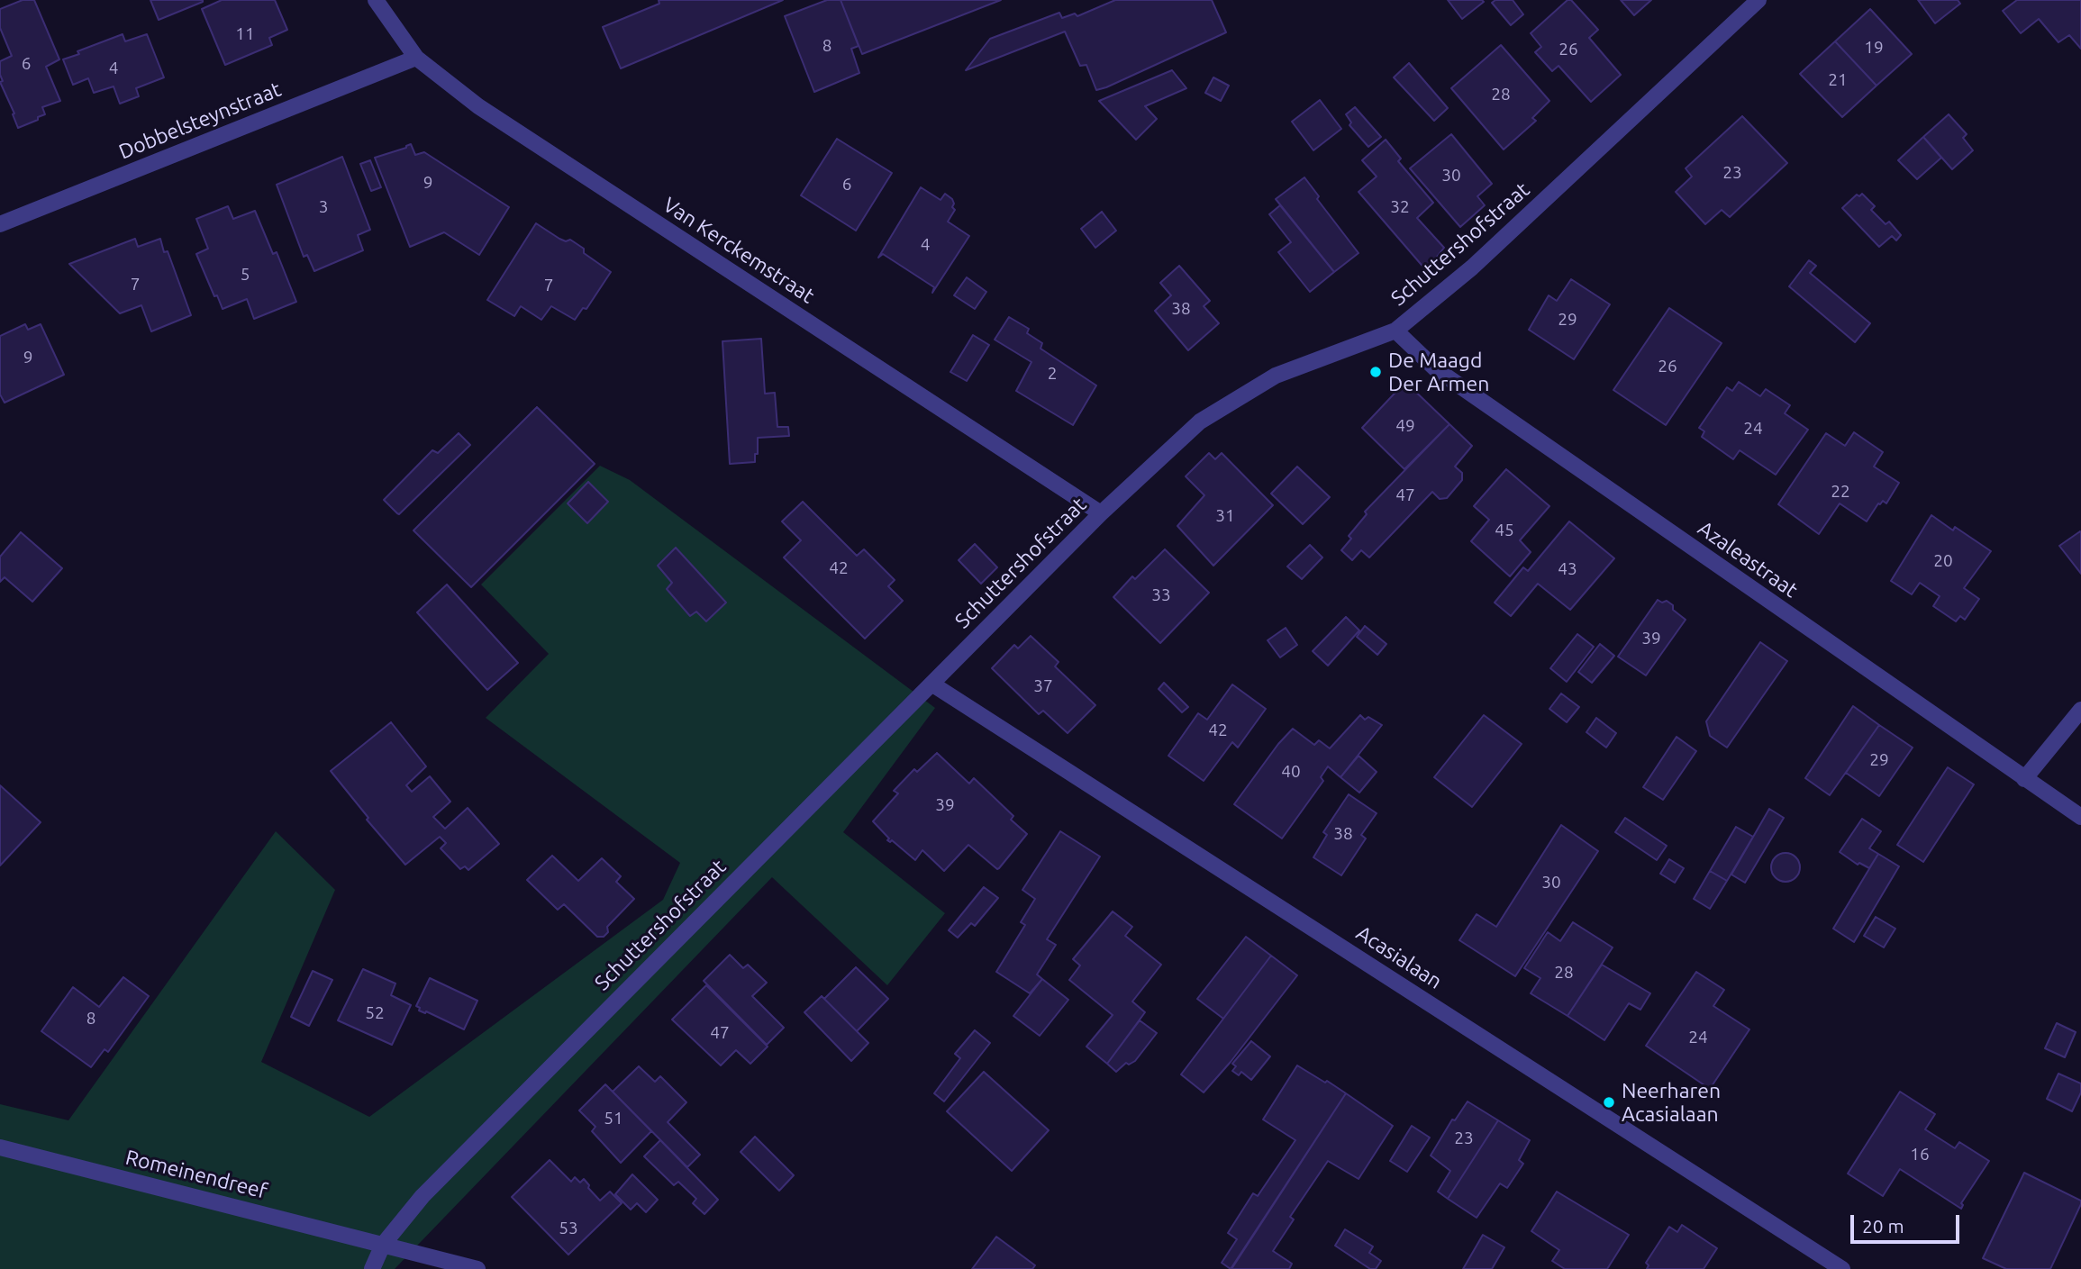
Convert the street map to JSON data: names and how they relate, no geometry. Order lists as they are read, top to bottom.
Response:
{
  "streets": {
    "street": [
      "Dobbelsteynstraat",
      "Schuttershofstraat",
      "Van Kerckemstraat",
      "Azaleastraat",
      "Acasialaan",
      "Romeinendreef"
    ]
  },
  "crossings": [
    ["Dobbelsteynstraat", "Van Kerckemstraat"],
    ["Schuttershofstraat", "Van Kerckemstraat"],
    ["Schuttershofstraat", "Azaleastraat"],
    ["Schuttershofstraat", "Acasialaan"],
    ["Schuttershofstraat", "Romeinendreef"]
  ],
  "places": ["De Maagd Der Armen", "Neerharen Acasialaan"],
  "house_numbers": [
    "11",
    "8",
    "19",
    "26",
    "6",
    "4",
    "21",
    "28",
    "23",
    "30",
    "9",
    "6",
    "3",
    "32",
    "4",
    "5",
    "7",
    "7",
    "38",
    "29",
    "9",
    "26",
    "2",
    "49",
    "24",
    "22",
    "47",
    "31",
    "45",
    "20",
    "42",
    "43",
    "33",
    "39",
    "37",
    "42",
    "29",
    "40",
    "39",
    "38",
    "30",
    "28",
    "52",
    "8",
    "47",
    "24",
    "51",
    "23",
    "16",
    "53"
  ],
  "scale_bar": "20 m"
}
